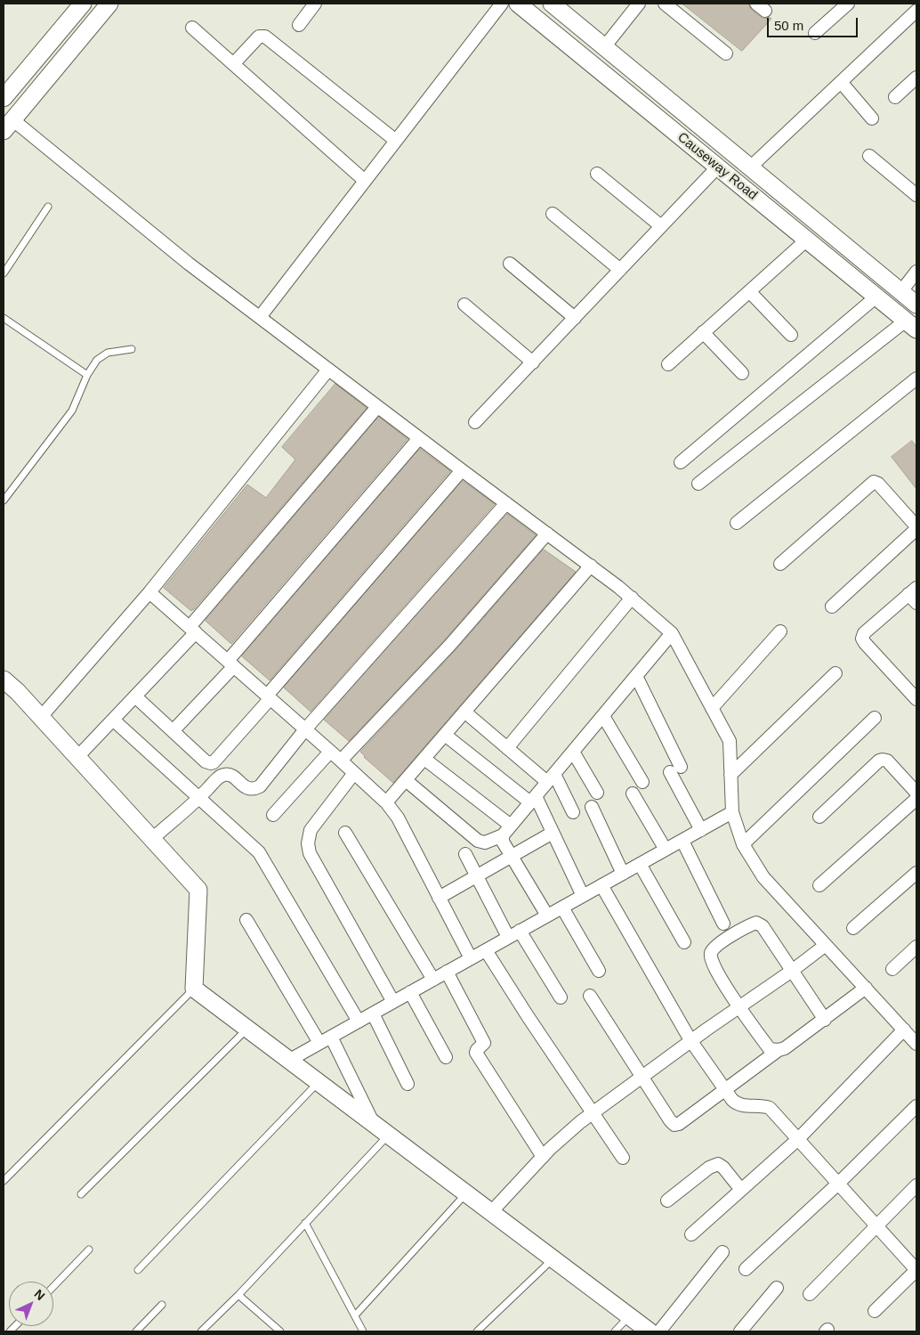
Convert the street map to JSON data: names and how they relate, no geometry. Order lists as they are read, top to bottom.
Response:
{
  "streets": {
    "street": ["Causeway Road"]
  },
  "scale_bar": "50 m",
  "north": "top right"
}
